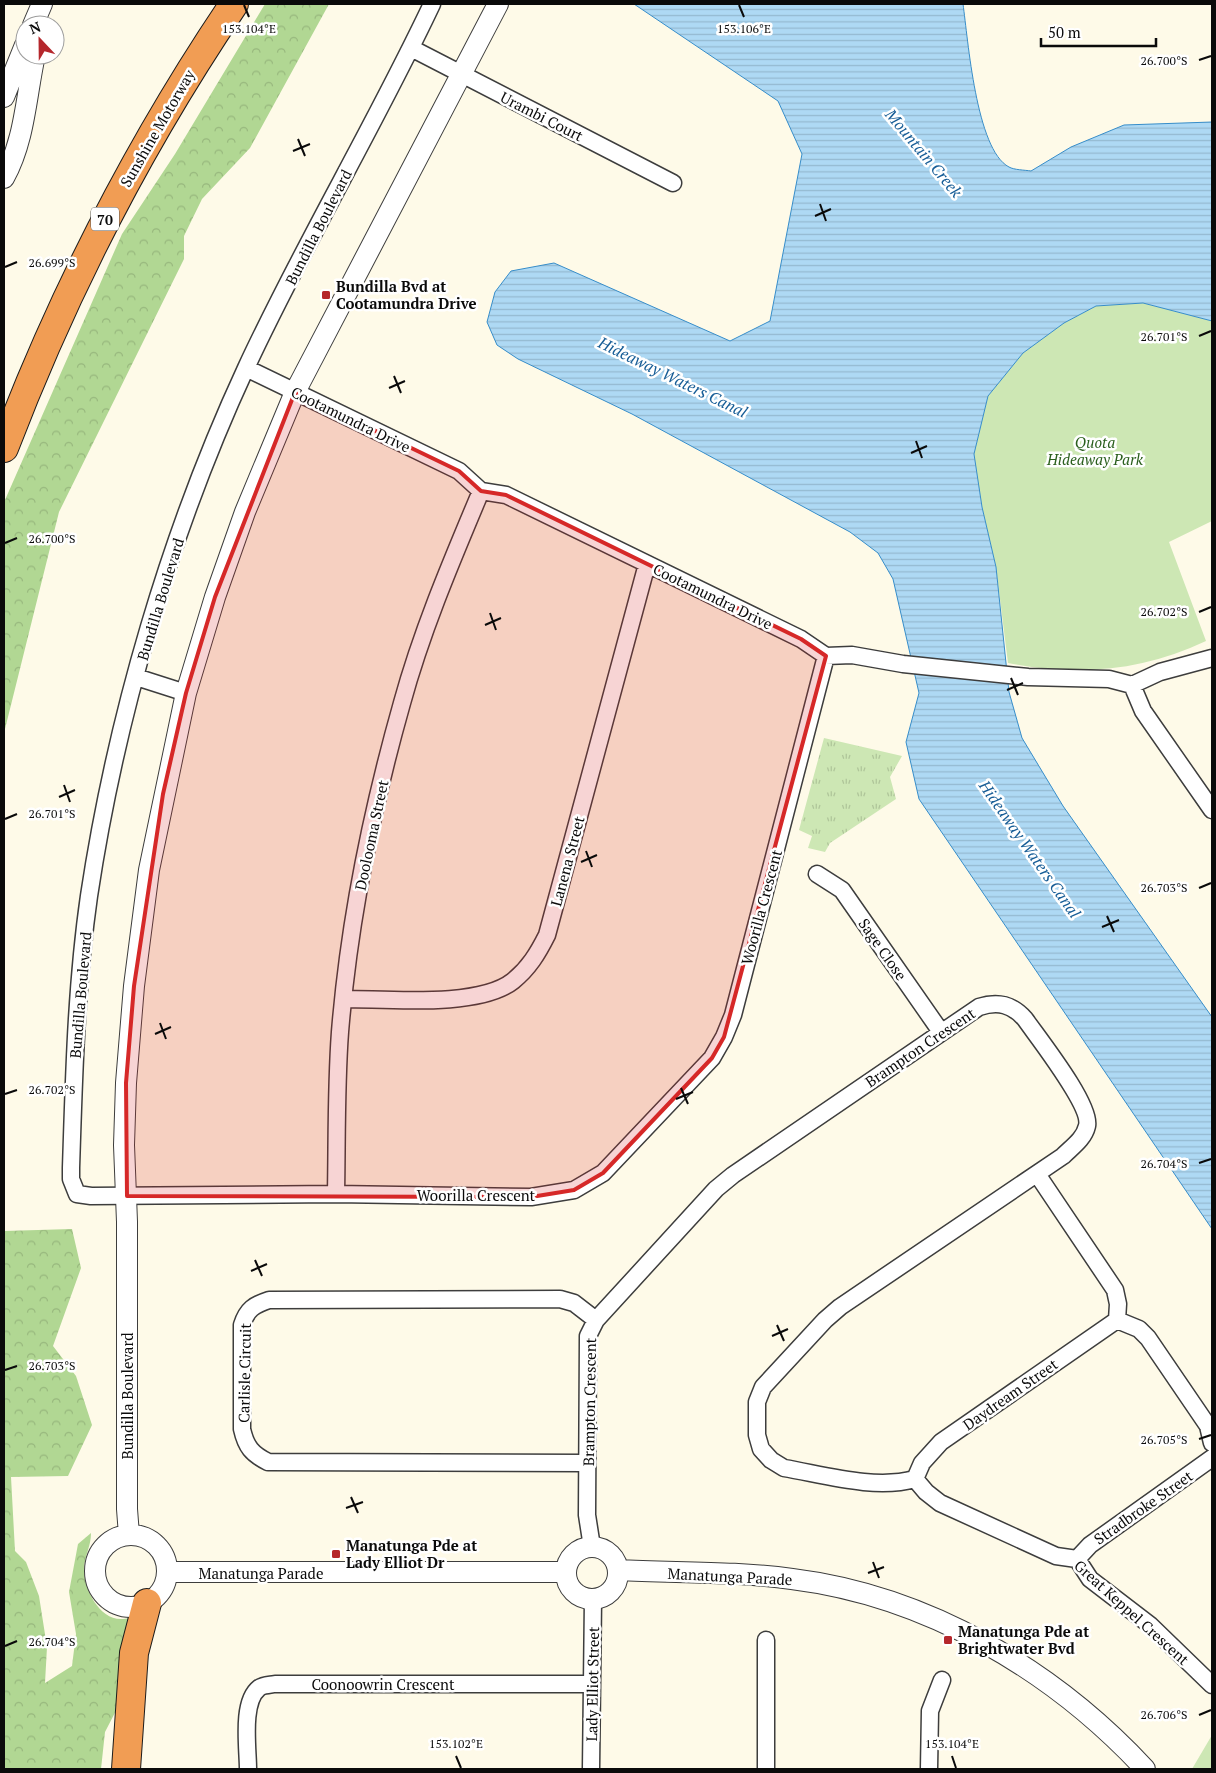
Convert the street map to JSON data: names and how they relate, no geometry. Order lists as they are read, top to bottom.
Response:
{
  "streets": {
    "highway": ["Sunshine Motorway", "70"],
    "street": [
      "Urambi Court",
      "Bundilla Boulevard",
      "Cootamundra Drive",
      "Doolooma Street",
      "Lanena Street",
      "Woorilla Crescent",
      "Sage Close",
      "Brampton Crescent",
      "Carlisle Circuit",
      "Daydream Street",
      "Stradbroke Street",
      "Manatunga Parade",
      "Great Keppel Crescent",
      "Coonoowrin Crescent",
      "Lady Elliot Street"
    ]
  },
  "crossings": [
    ["Urambi Court", "Bundilla Boulevard"],
    ["Bundilla Boulevard", "Cootamundra Drive"],
    ["Bundilla Boulevard", "Woorilla Crescent"],
    ["Bundilla Boulevard", "Manatunga Parade"],
    ["Cootamundra Drive", "Doolooma Street"],
    ["Cootamundra Drive", "Lanena Street"],
    ["Cootamundra Drive", "Woorilla Crescent"],
    ["Doolooma Street", "Lanena Street"],
    ["Doolooma Street", "Woorilla Crescent"],
    ["Sage Close", "Brampton Crescent"],
    ["Brampton Crescent", "Carlisle Circuit"],
    ["Brampton Crescent", "Daydream Street"],
    ["Brampton Crescent", "Manatunga Parade"],
    ["Brampton Crescent", "Great Keppel Crescent"],
    ["Brampton Crescent", "Lady Elliot Street"],
    ["Daydream Street", "Great Keppel Crescent"],
    ["Stradbroke Street", "Great Keppel Crescent"],
    ["Manatunga Parade", "Lady Elliot Street"],
    ["Coonoowrin Crescent", "Lady Elliot Street"]
  ],
  "water": ["Mountain Creek", "Hideaway Waters Canal"],
  "parks": ["Quota Hideaway Park"],
  "places": {
    "transit": ["Bundilla Bvd at Cootamundra Drive", "Manatunga Pde at Lady Elliot Dr", "Manatunga Pde at Brightwater Bvd"]
  },
  "scale_bar": "50 m",
  "north": "top",
  "coordinates": [
    "153.104°E",
    "153.106°E",
    "26.700°S",
    "26.699°S",
    "26.701°S",
    "26.702°S",
    "26.703°S",
    "26.704°S",
    "26.705°S",
    "26.706°S",
    "153.102°E"
  ]
}
